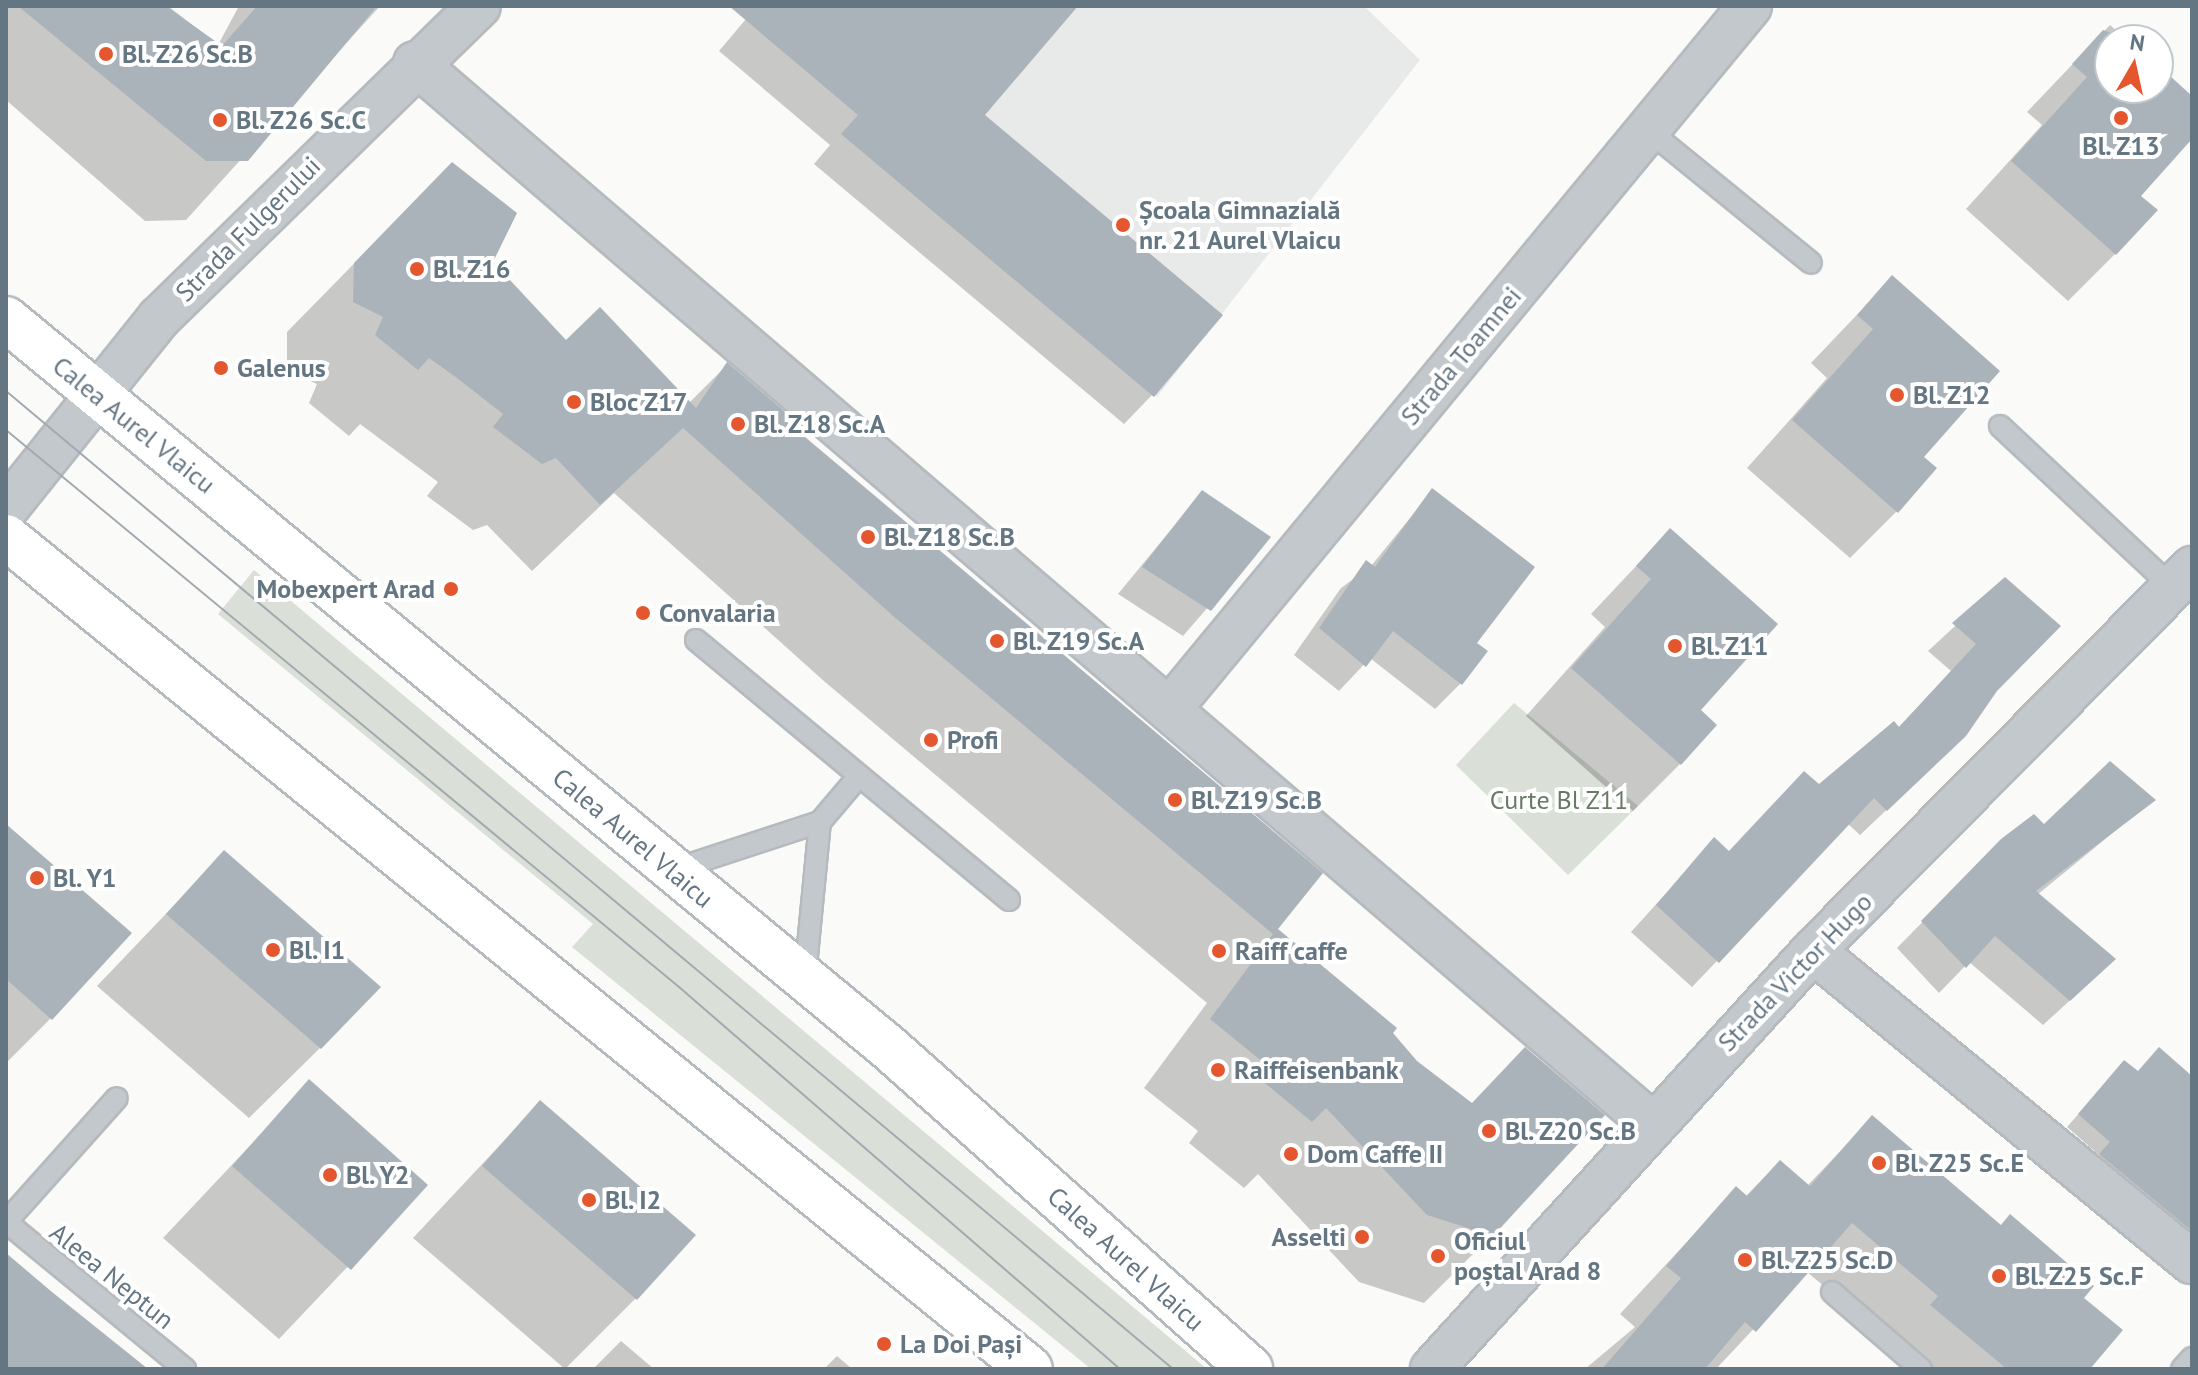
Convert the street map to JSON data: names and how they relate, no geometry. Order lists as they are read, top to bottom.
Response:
{
  "streets": {
    "main road": ["Calea Aurel Vlaicu"],
    "street": ["Strada Fulgerului", "Strada Toamnei", "Strada Victor Hugo"],
    "lane": ["Aleea Neptun"]
  },
  "crossings": [
    ["Strada Fulgerului", "Calea Aurel Vlaicu"]
  ],
  "parks": ["Curte Bl Z11"],
  "places": [
    "Bl. Z26 Sc.B",
    "Bl. Z13",
    "Bl. Z26 Sc.C",
    "Școala Gimnazială nr. 21 Aurel Vlaicu",
    "Bl. Z16",
    "Galenus",
    "Bl. Z12",
    "Bloc Z17",
    "Bl. Z18 Sc.A",
    "Bl. Z18 Sc.B",
    "Mobexpert Arad",
    "Convalaria",
    "Bl. Z19 Sc.A",
    "Bl. Z11",
    "Profi",
    "Bl. Z19 Sc.B",
    "Bl. Y1",
    "Bl. I1",
    "Raiff caffe",
    "Raiffeisenbank",
    "Bl. Z20 Sc.B",
    "Dom Caffe II",
    "Bl. Z25 Sc.E",
    "Bl. Y2",
    "Bl. I2",
    "Asselti",
    "Oficiul poștal Arad 8",
    "Bl. Z25 Sc.D",
    "Bl. Z25 Sc.F",
    "La Doi Pași"
  ],
  "north": "top"
}
